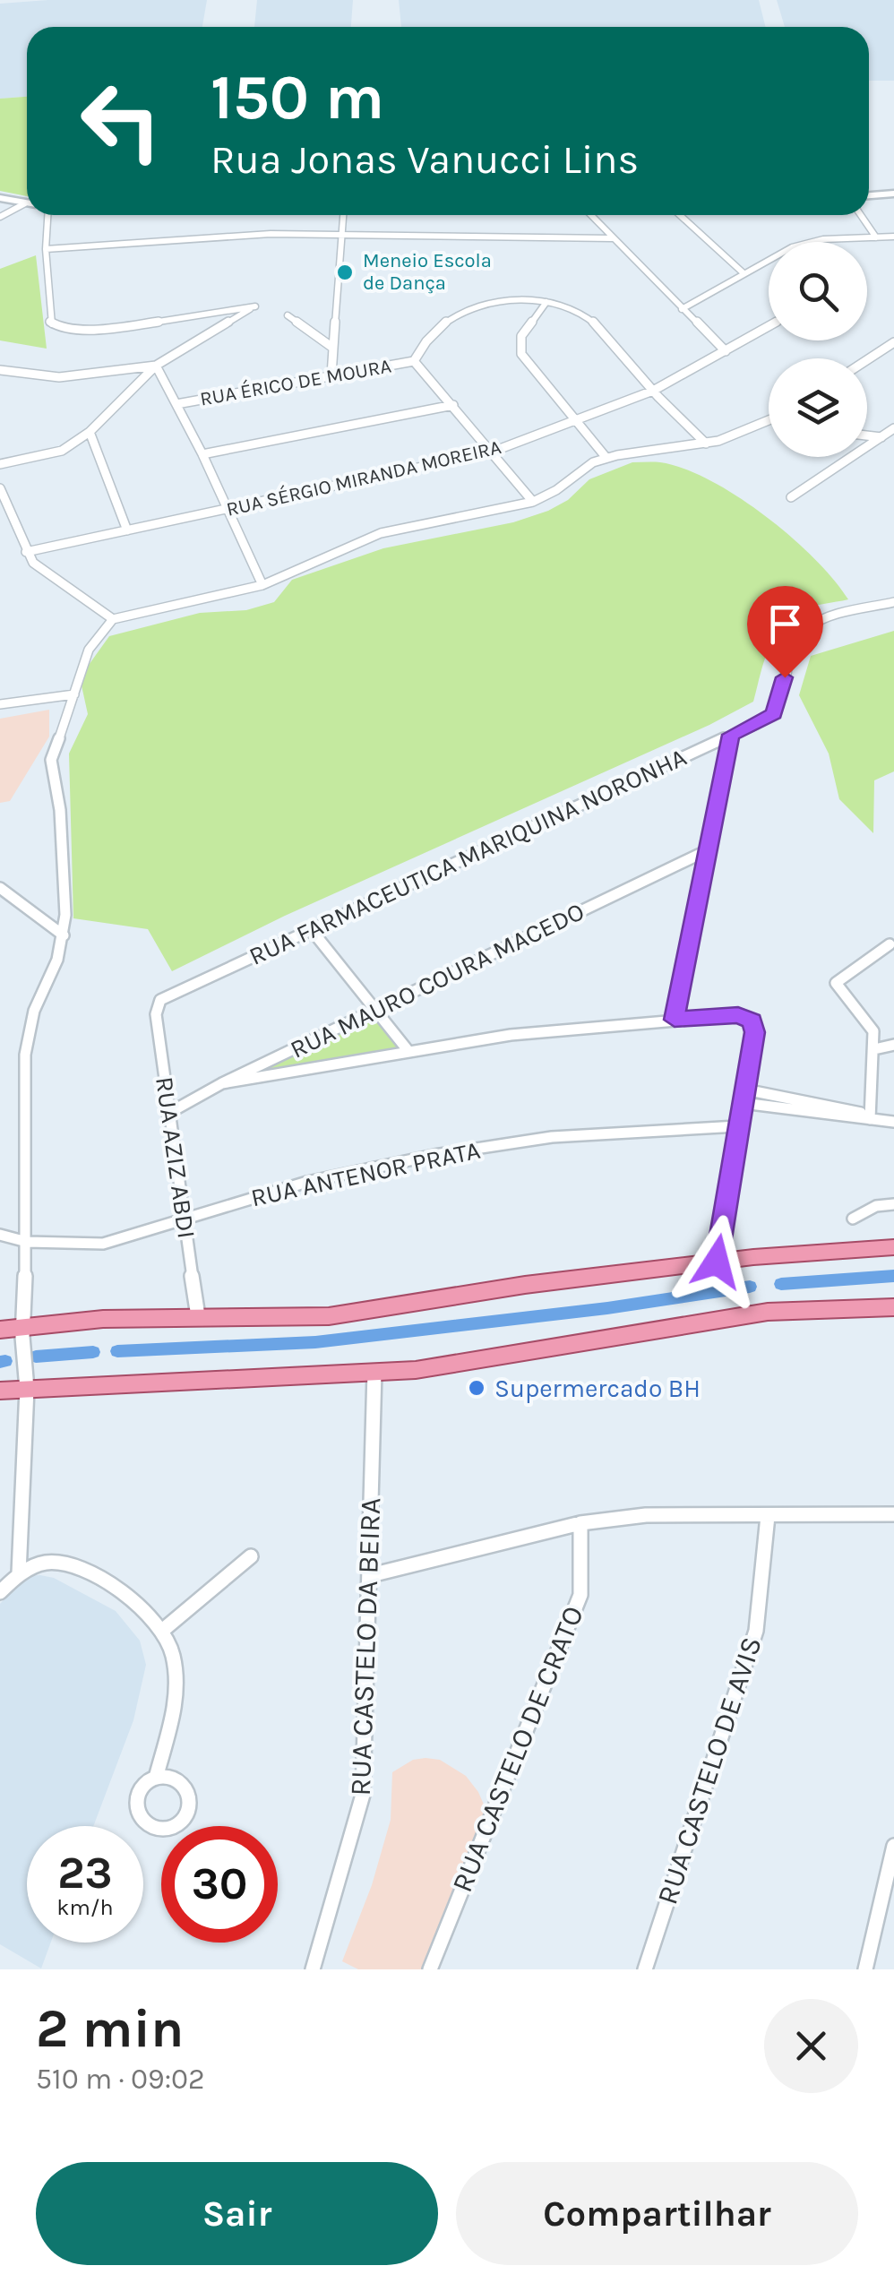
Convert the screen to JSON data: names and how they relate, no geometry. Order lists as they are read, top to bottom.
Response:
{
  "streets": {
    "street": [
      "RUA ÉRICO DE MOURA",
      "RUA SÉRGIO MIRANDA MOREIRA",
      "RUA FARMACEUTICA MARIQUINA NORONHA",
      "RUA MAURO COURA MACEDO",
      "RUA AZIZ ABDI",
      "RUA ANTENOR PRATA",
      "RUA CASTELO DA BEIRA",
      "RUA CASTELO DE CRATO",
      "RUA CASTELO DE AVIS"
    ]
  },
  "crossings": [
    ["RUA FARMACEUTICA MARIQUINA NORONHA", "RUA AZIZ ABDI"],
    ["RUA MAURO COURA MACEDO", "RUA AZIZ ABDI"],
    ["RUA AZIZ ABDI", "RUA ANTENOR PRATA"]
  ],
  "places": ["Meneio Escola de Dança", "Supermercado BH"],
  "page": {
    "turn": ["150 m", "Rua Jonas Vanucci Lins"],
    "speed": "23 km/h",
    "limit": "30",
    "heading": ["2 min", "510 m · 09:02"],
    "buttons": ["Sair", "Compartilhar"]
  }
}
